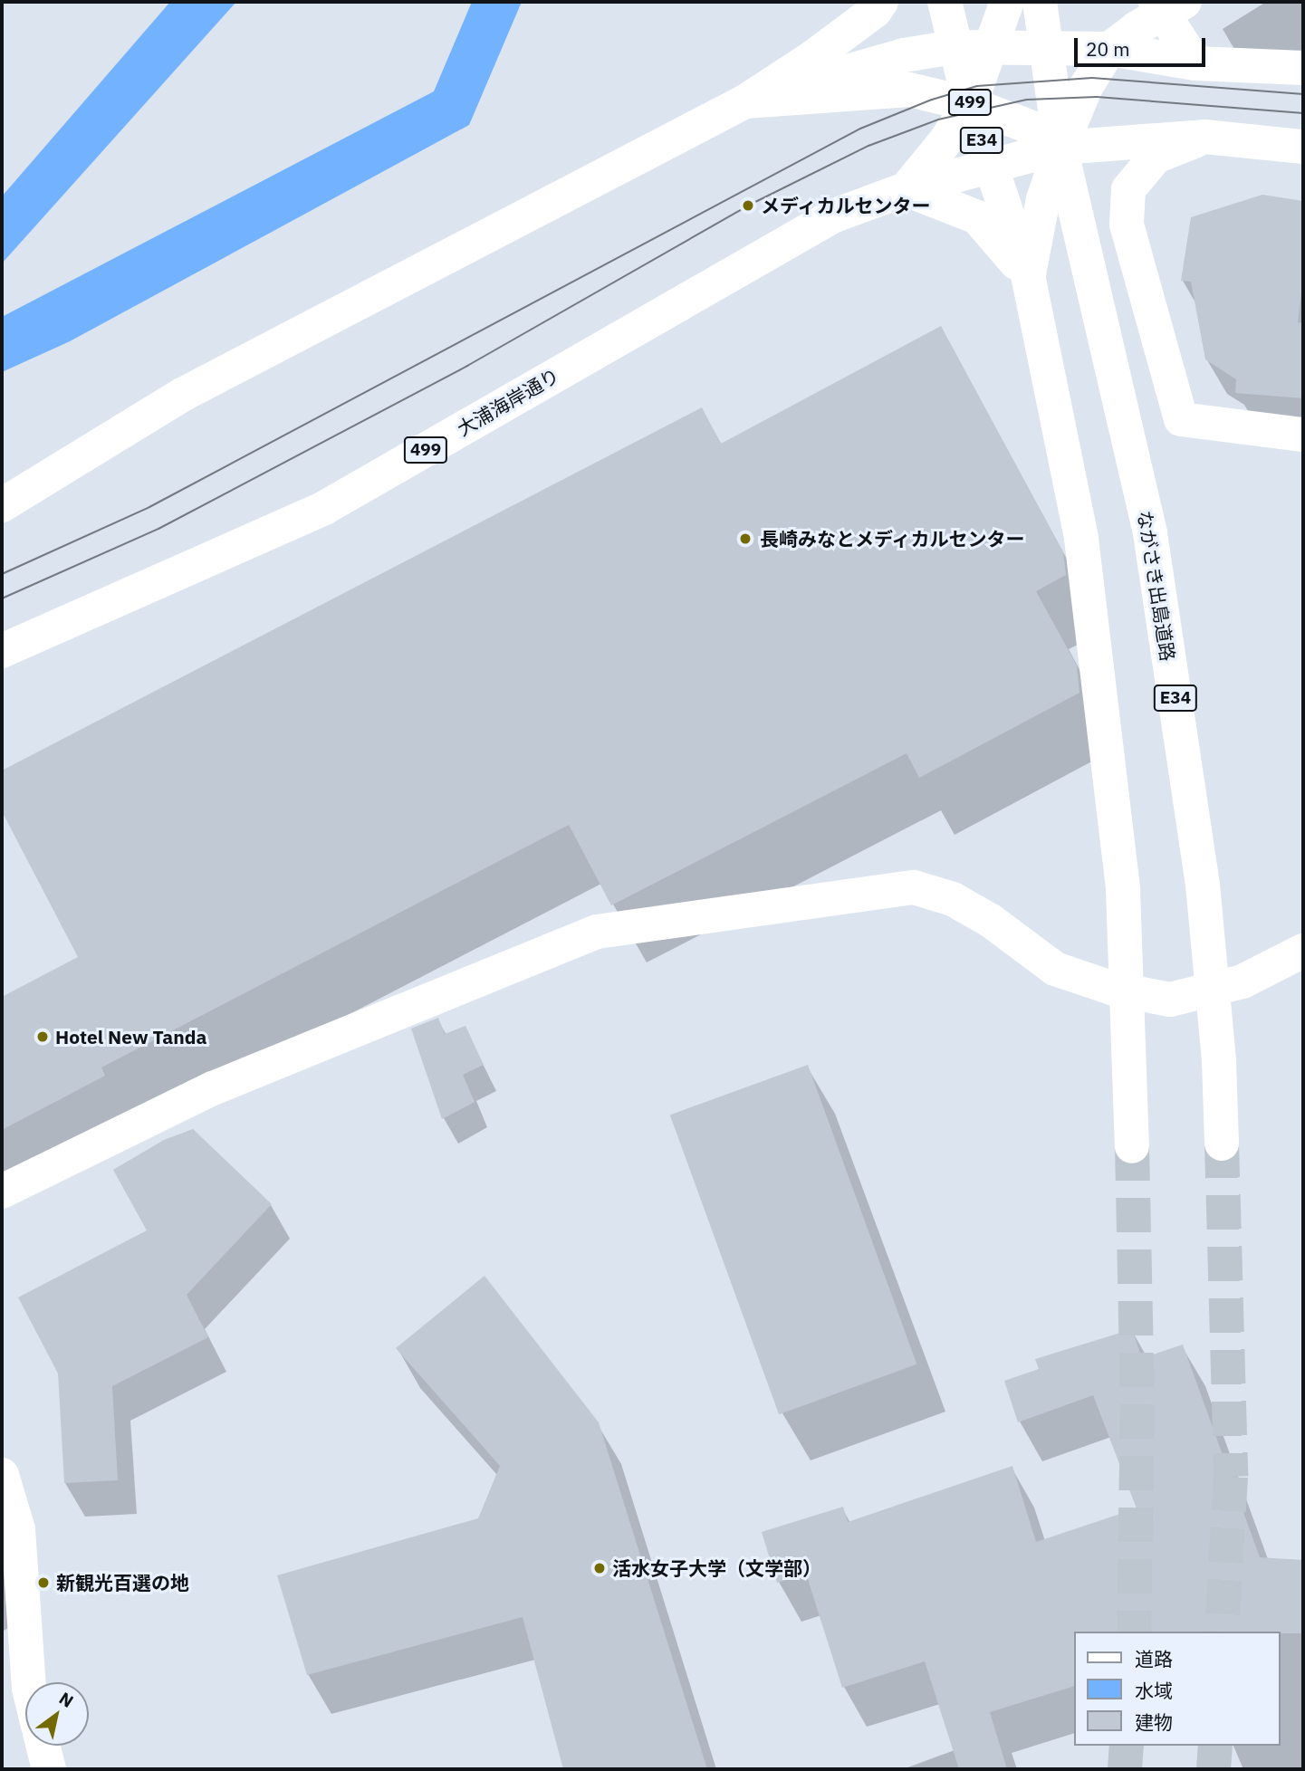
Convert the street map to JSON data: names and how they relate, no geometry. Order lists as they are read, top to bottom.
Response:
{
  "streets": {
    "main road": [
      "499",
      "E34",
      "大浦海岸通り",
      "ながさき出島道路"
    ]
  },
  "crossings": [
    ["499", "大浦海岸通り"],
    ["499", "ながさき出島道路"],
    ["大浦海岸通り", "ながさき出島道路"]
  ],
  "places": [
    "メディカルセンター",
    "長崎みなとメディカルセンター",
    "Hotel New Tanda",
    "活水女子大学（文学部）",
    "新観光百選の地"
  ],
  "legend": ["道路", "水域", "建物"],
  "scale_bar": "20 m",
  "north": "top right"
}
